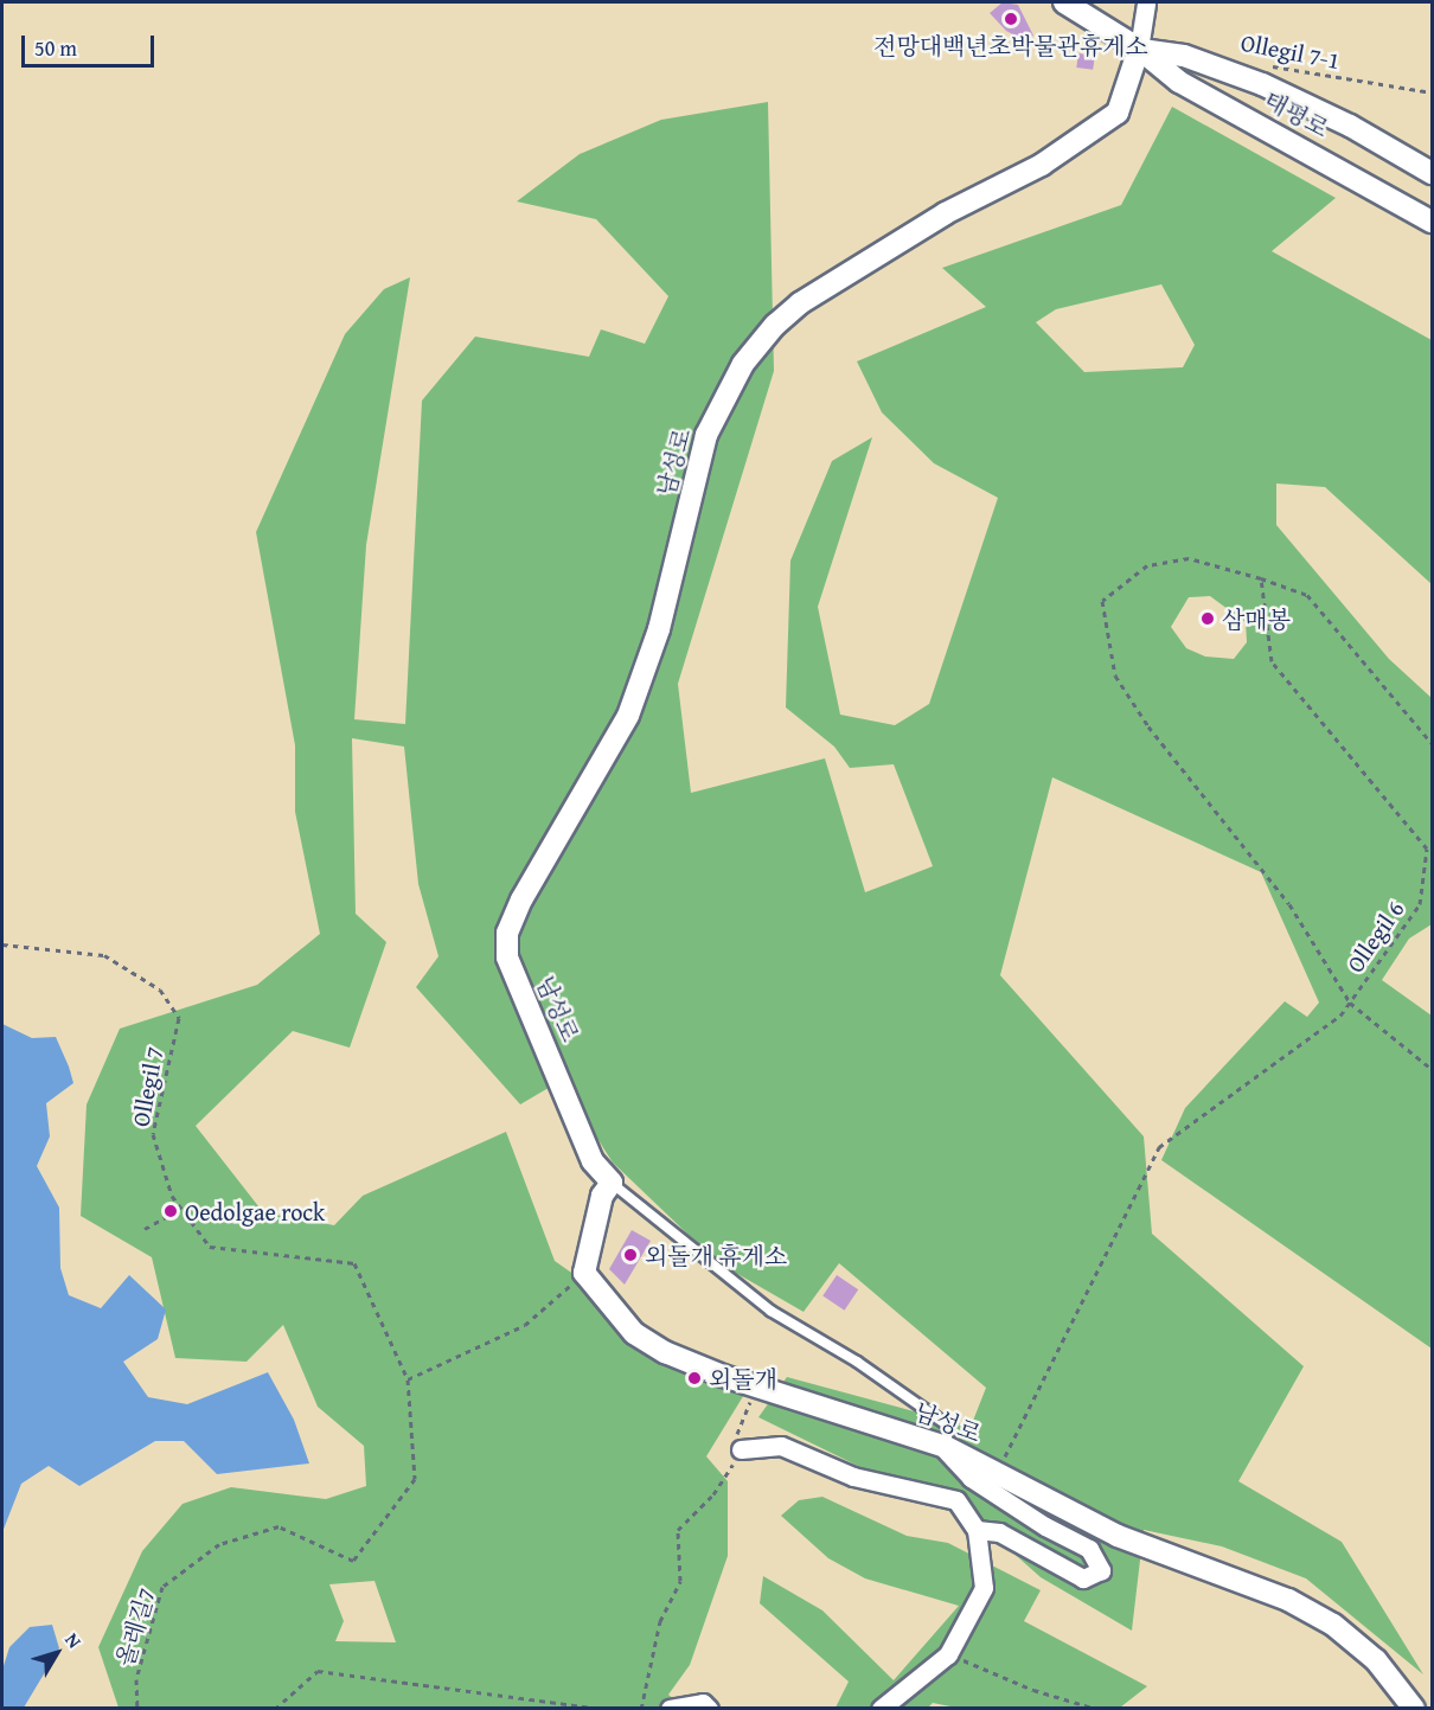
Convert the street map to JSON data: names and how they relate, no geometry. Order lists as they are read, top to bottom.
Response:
{
  "streets": {
    "street": ["태평로", "남성로"],
    "path": [
      "Ollegil 7-1",
      "Ollegil 6",
      "Ollegil 7",
      "올레길7"
    ]
  },
  "crossings": [
    ["태평로", "남성로"],
    ["남성로", "Ollegil 6"],
    ["Ollegil 7", "올레길7"]
  ],
  "places": [
    "전망대백년초박물관휴게소",
    "삼매봉",
    "Oedolgae rock",
    "외돌개 휴게소",
    "외돌개"
  ],
  "scale_bar": "50 m",
  "north": "top right"
}
